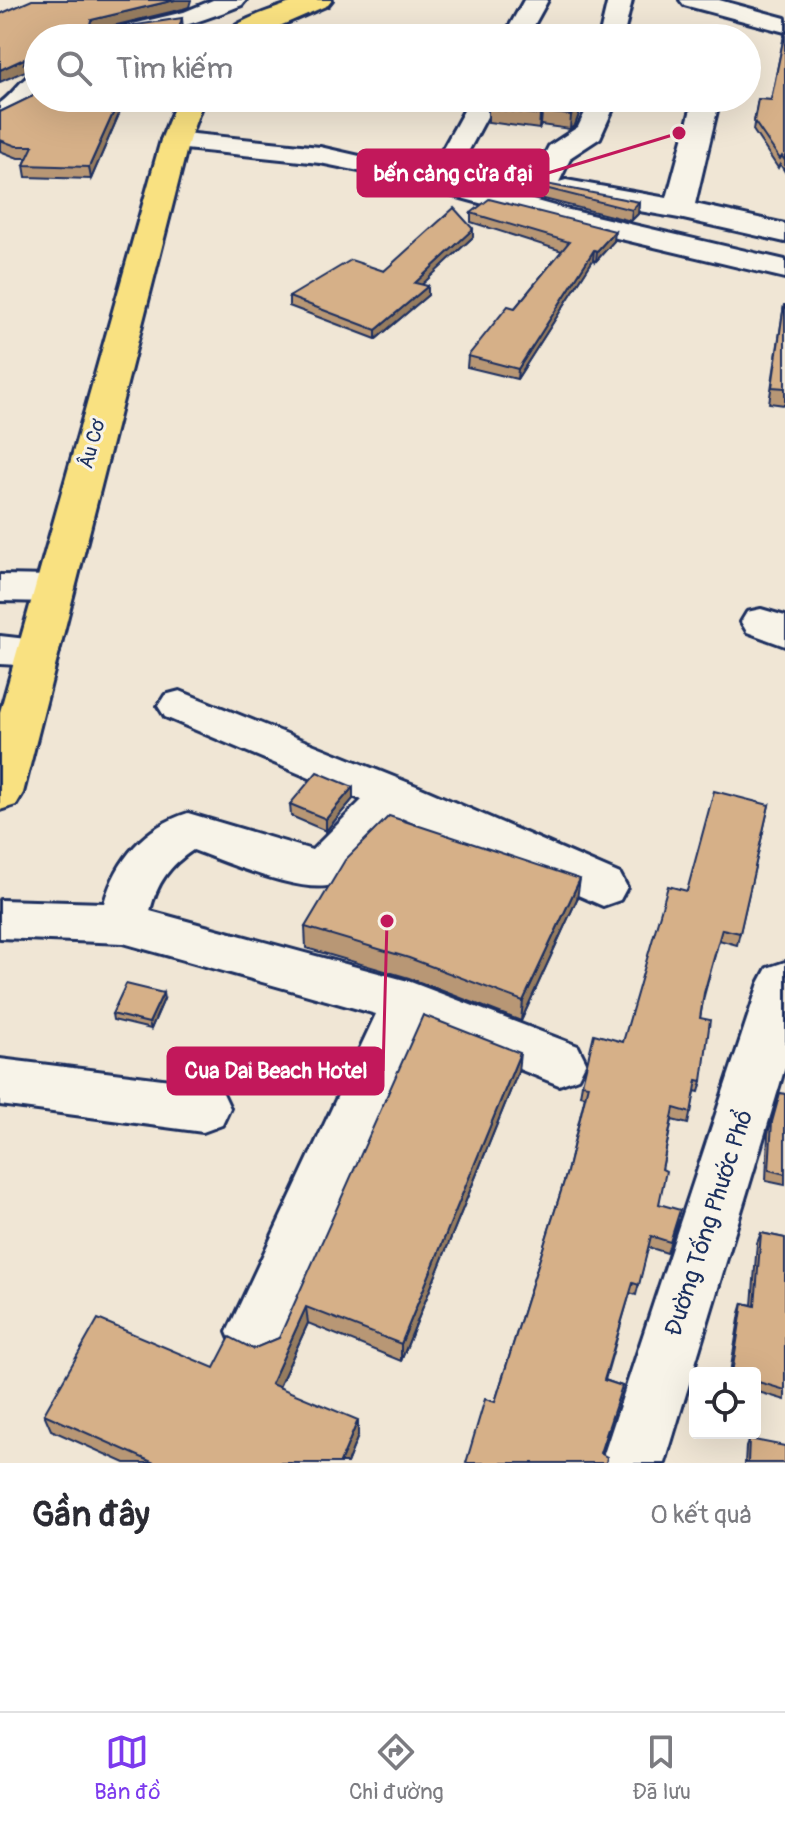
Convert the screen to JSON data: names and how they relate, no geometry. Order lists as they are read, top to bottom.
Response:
{
  "streets": {
    "main road": ["Âu Cơ"],
    "street": ["Đường Tống Phước Phổ"]
  },
  "places": ["bến cảng cửa đại", "Cua Dai Beach Hotel"],
  "page": {
    "search": "Tìm kiếm",
    "heading": ["Gần đây", "0 kết quả"],
    "nav": ["Bản đồ", "Chỉ đường", "Đã lưu"]
  }
}
